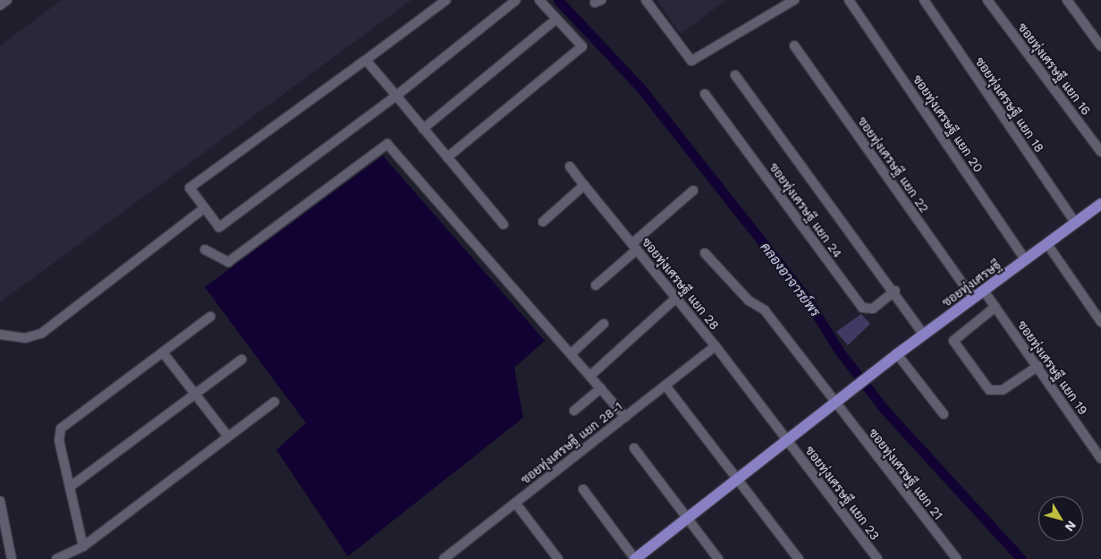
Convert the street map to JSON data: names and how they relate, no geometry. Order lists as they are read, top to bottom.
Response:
{
  "streets": {
    "main road": ["ซอยทุ่งเศรษฐี"],
    "street": [
      "ซอยทุ่งเศรษฐี แยก 16",
      "ซอยทุ่งเศรษฐี แยก 18",
      "ซอยทุ่งเศรษฐี แยก 20",
      "ซอยทุ่งเศรษฐี แยก 22",
      "ซอยทุ่งเศรษฐี แยก 24",
      "ซอยทุ่งเศรษฐี แยก 28",
      "ซอยทุ่งเศรษฐี แยก 19",
      "ซอยทุ่งเศรษฐี แยก 28-1",
      "ซอยทุ่งเศรษฐี แยก 21",
      "ซอยทุ่งเศรษฐี แยก 23"
    ]
  },
  "crossings": [
    ["ซอยทุ่งเศรษฐี แยก 18", "ซอยทุ่งเศรษฐี"],
    ["ซอยทุ่งเศรษฐี แยก 20", "ซอยทุ่งเศรษฐี"],
    ["ซอยทุ่งเศรษฐี แยก 22", "ซอยทุ่งเศรษฐี"],
    ["ซอยทุ่งเศรษฐี แยก 24", "ซอยทุ่งเศรษฐี"],
    ["ซอยทุ่งเศรษฐี แยก 28", "ซอยทุ่งเศรษฐี"],
    ["ซอยทุ่งเศรษฐี แยก 28", "ซอยทุ่งเศรษฐี แยก 28-1"],
    ["ซอยทุ่งเศรษฐี แยก 28", "ซอยทุ่งเศรษฐี แยก 23"],
    ["ซอยทุ่งเศรษฐี", "ซอยทุ่งเศรษฐี แยก 19"],
    ["ซอยทุ่งเศรษฐี", "ซอยทุ่งเศรษฐี แยก 21"],
    ["ซอยทุ่งเศรษฐี", "ซอยทุ่งเศรษฐี แยก 23"]
  ],
  "water": ["คลองอาจารย์พร"],
  "north": "bottom right"
}
